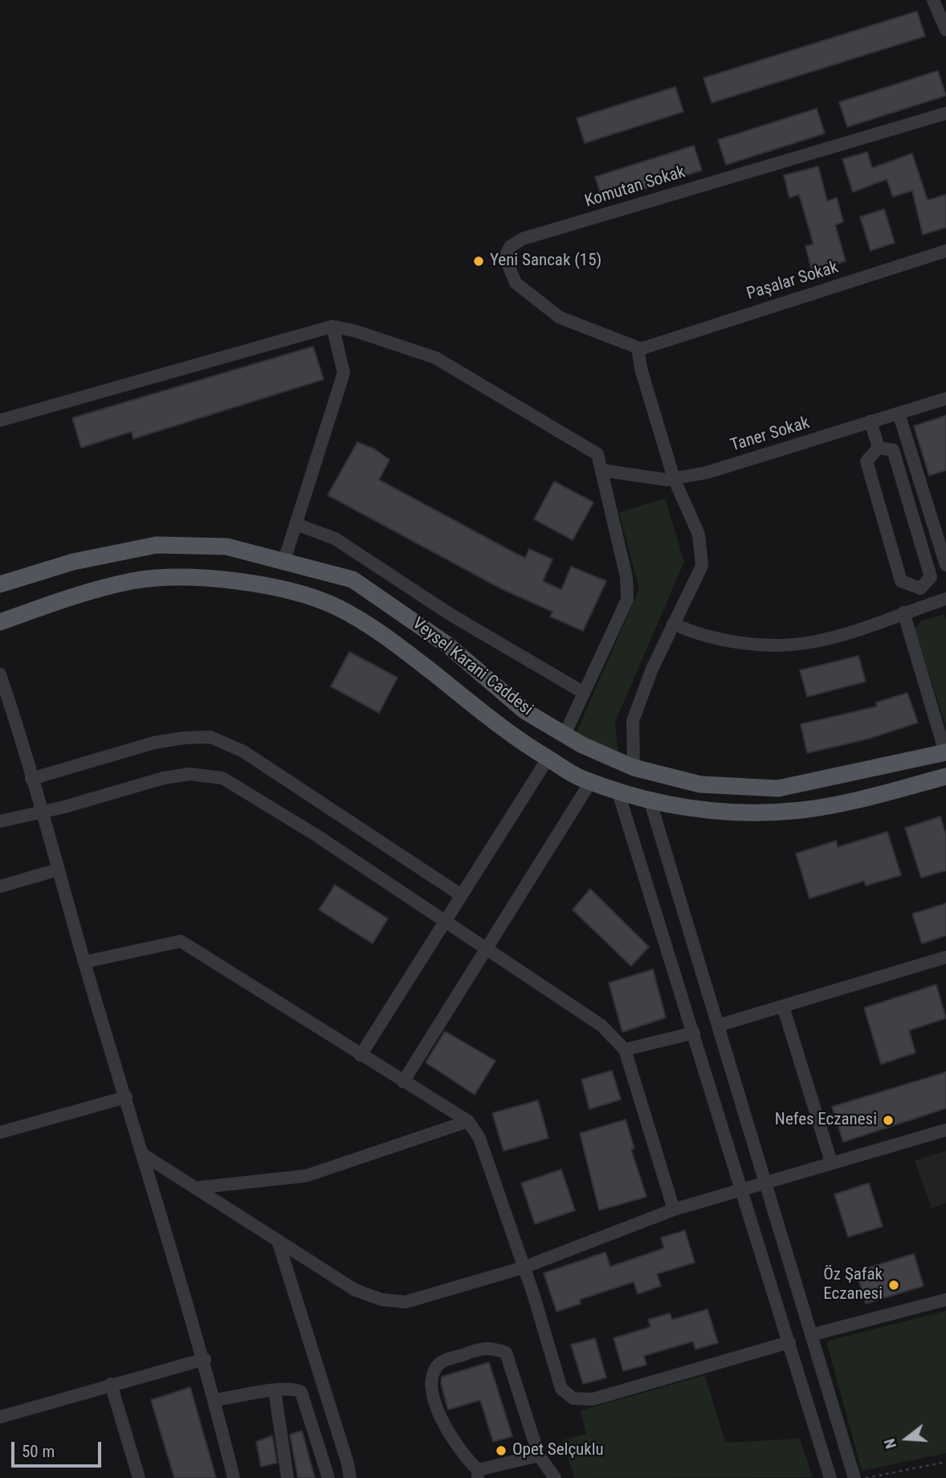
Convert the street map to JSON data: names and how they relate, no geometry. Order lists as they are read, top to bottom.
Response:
{
  "streets": {
    "main road": ["Veysel Karani Caddesi"],
    "street": ["Komutan Sokak", "Paşalar Sokak", "Taner Sokak"]
  },
  "crossings": [
    ["Komutan Sokak", "Paşalar Sokak"]
  ],
  "places": [
    "Yeni Sancak (15)",
    "Nefes Eczanesi",
    "Öz Şafak Eczanesi",
    "Opet Selçuklu"
  ],
  "scale_bar": "50 m",
  "north": "left"
}
